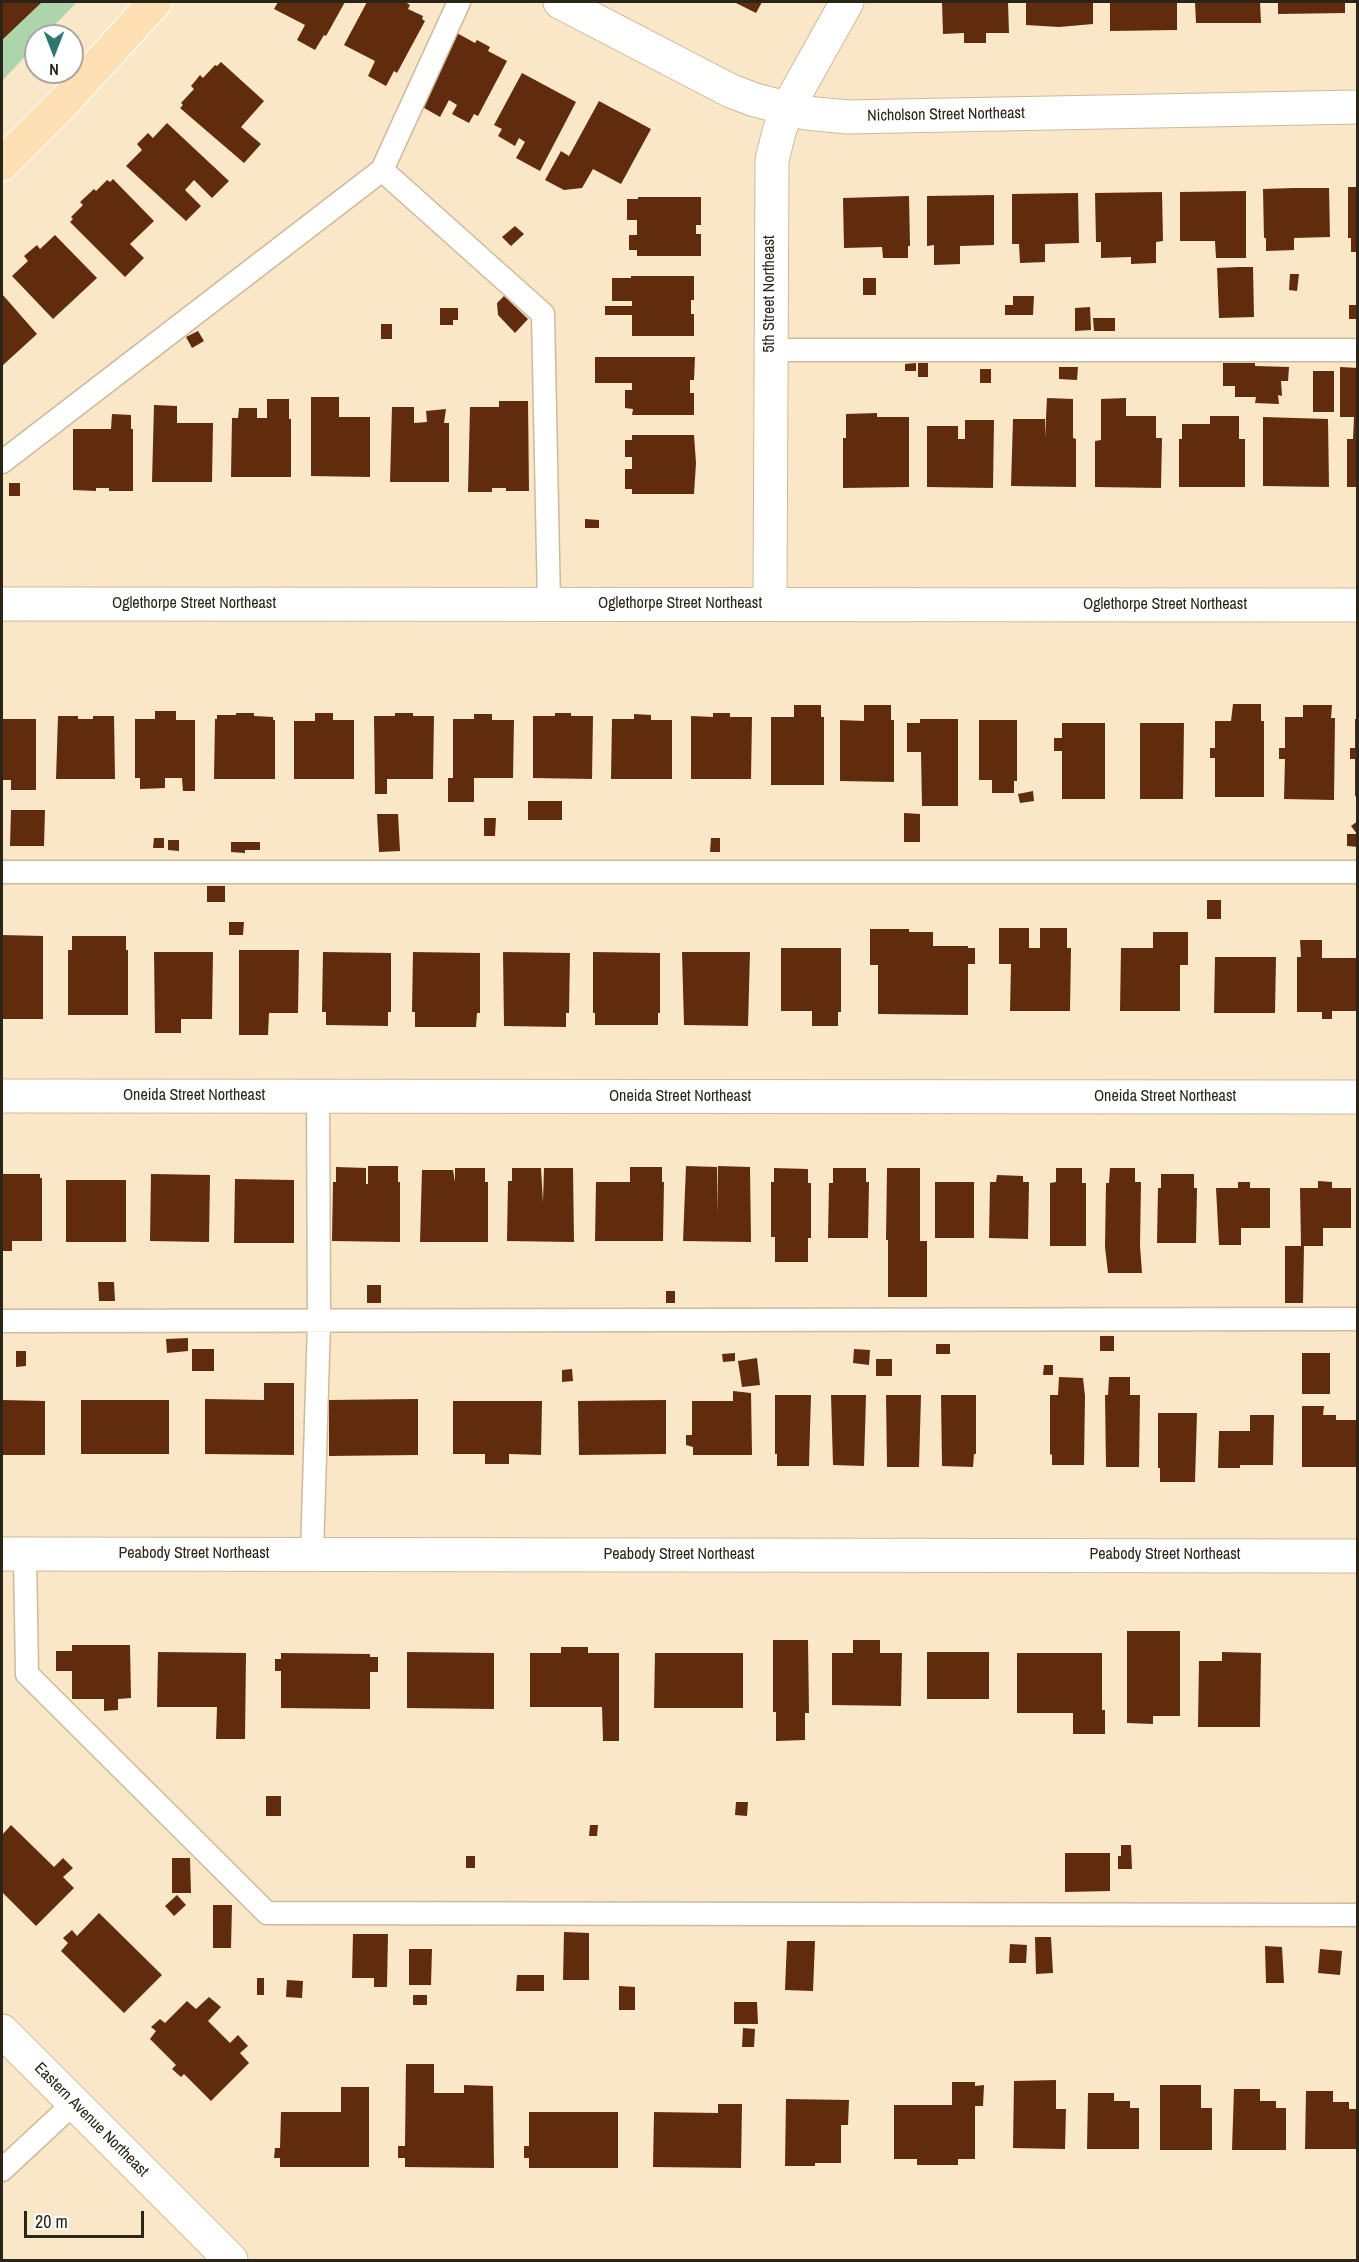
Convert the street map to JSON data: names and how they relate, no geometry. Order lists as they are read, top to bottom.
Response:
{
  "streets": {
    "street": [
      "Nicholson Street Northeast",
      "5th Street Northeast",
      "Oglethorpe Street Northeast",
      "Oneida Street Northeast",
      "Peabody Street Northeast",
      "Eastern Avenue Northeast"
    ]
  },
  "crossings": [
    ["Nicholson Street Northeast", "5th Street Northeast"],
    ["5th Street Northeast", "Oglethorpe Street Northeast"]
  ],
  "scale_bar": "20 m",
  "north": "bottom"
}
